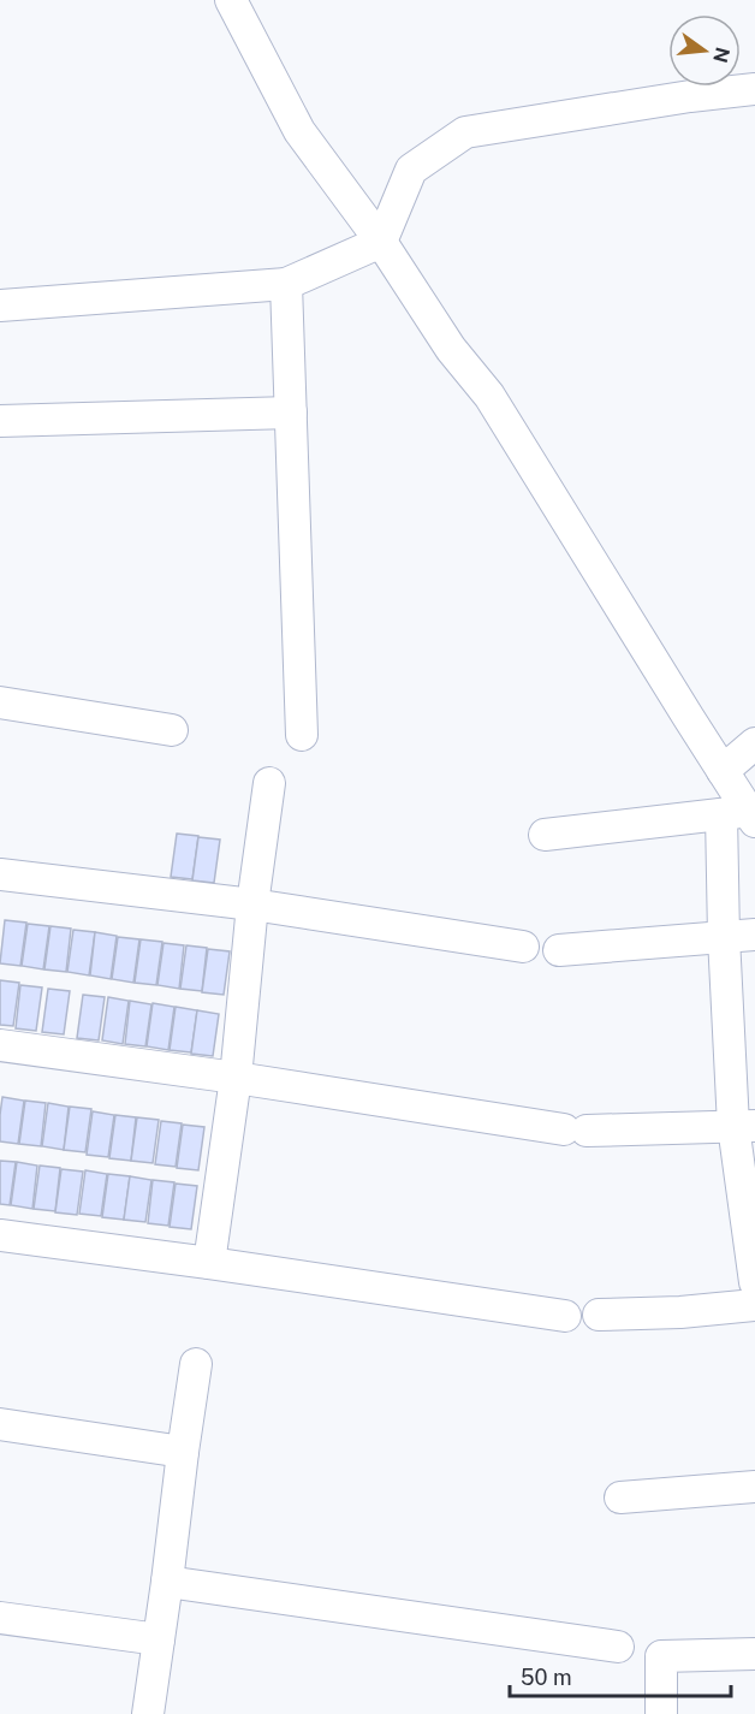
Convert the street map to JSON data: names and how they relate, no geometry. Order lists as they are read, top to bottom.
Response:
{
  "scale_bar": "50 m",
  "north": "right"
}
